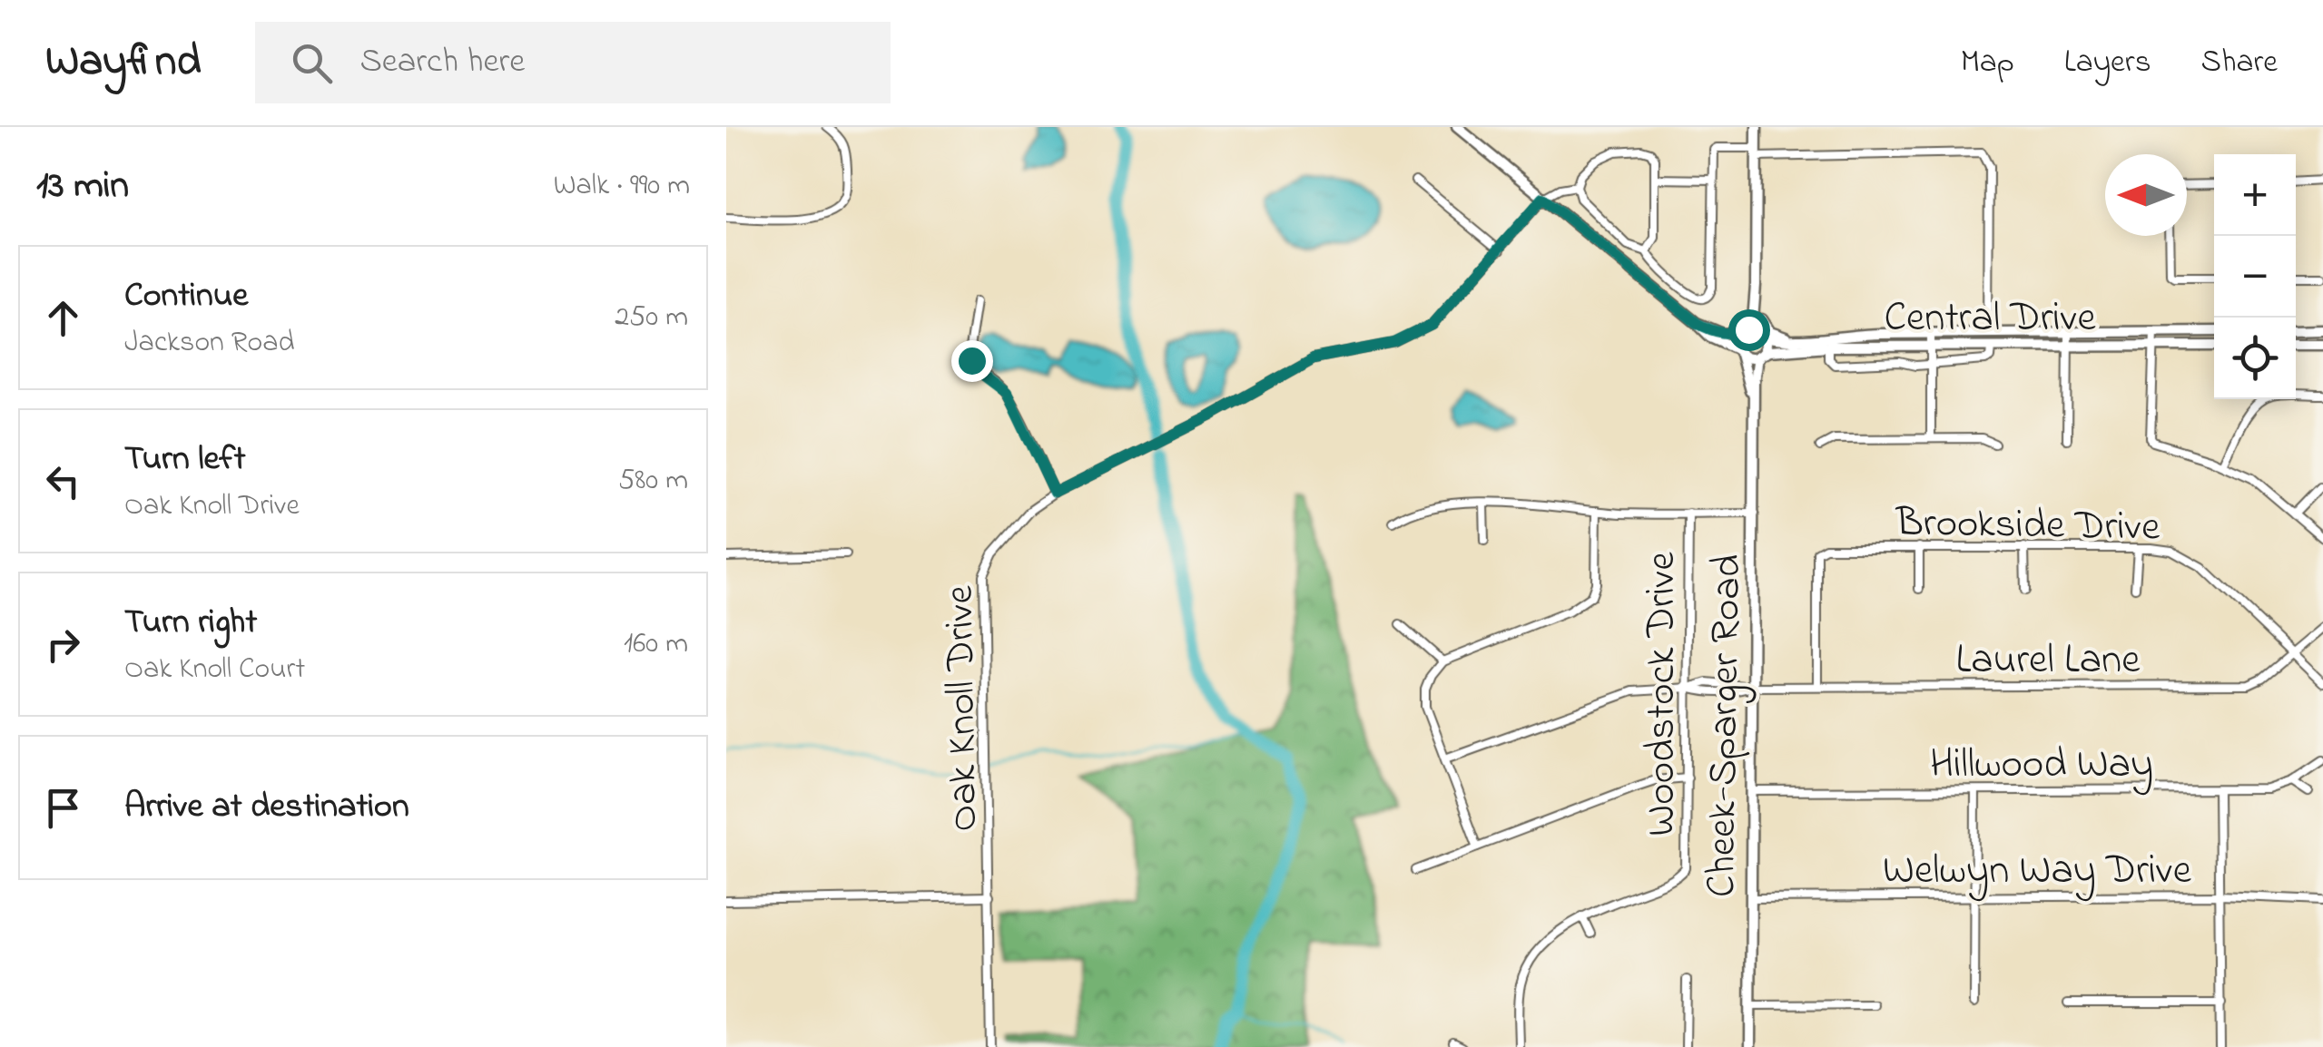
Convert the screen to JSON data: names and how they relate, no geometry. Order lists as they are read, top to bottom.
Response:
{
  "streets": {
    "main road": ["Central Drive", "Cheek-Sparger Road"],
    "street": [
      "Brookside Drive",
      "Laurel Lane",
      "Woodstock Drive",
      "Oak Knoll Drive",
      "Hillwood Way",
      "Welwyn Way Drive"
    ]
  },
  "crossings": [
    ["Central Drive", "Cheek-Sparger Road"],
    ["Brookside Drive", "Laurel Lane"],
    ["Laurel Lane", "Woodstock Drive"],
    ["Laurel Lane", "Cheek-Sparger Road"],
    ["Cheek-Sparger Road", "Hillwood Way"],
    ["Cheek-Sparger Road", "Welwyn Way Drive"]
  ],
  "north": "left",
  "page": {
    "header": "Wayfind",
    "search": "Search here",
    "nav": ["Map", "Layers", "Share"],
    "heading": ["13 min", "Walk · 990 m"],
    "map_buttons": ["+", "−"],
    "list": [
      ["Continue", "Jackson Road", "250 m"],
      ["Turn left", "Oak Knoll Drive", "580 m"],
      ["Turn right", "Oak Knoll Court", "160 m"],
      "Arrive at destination"
    ]
  }
}
